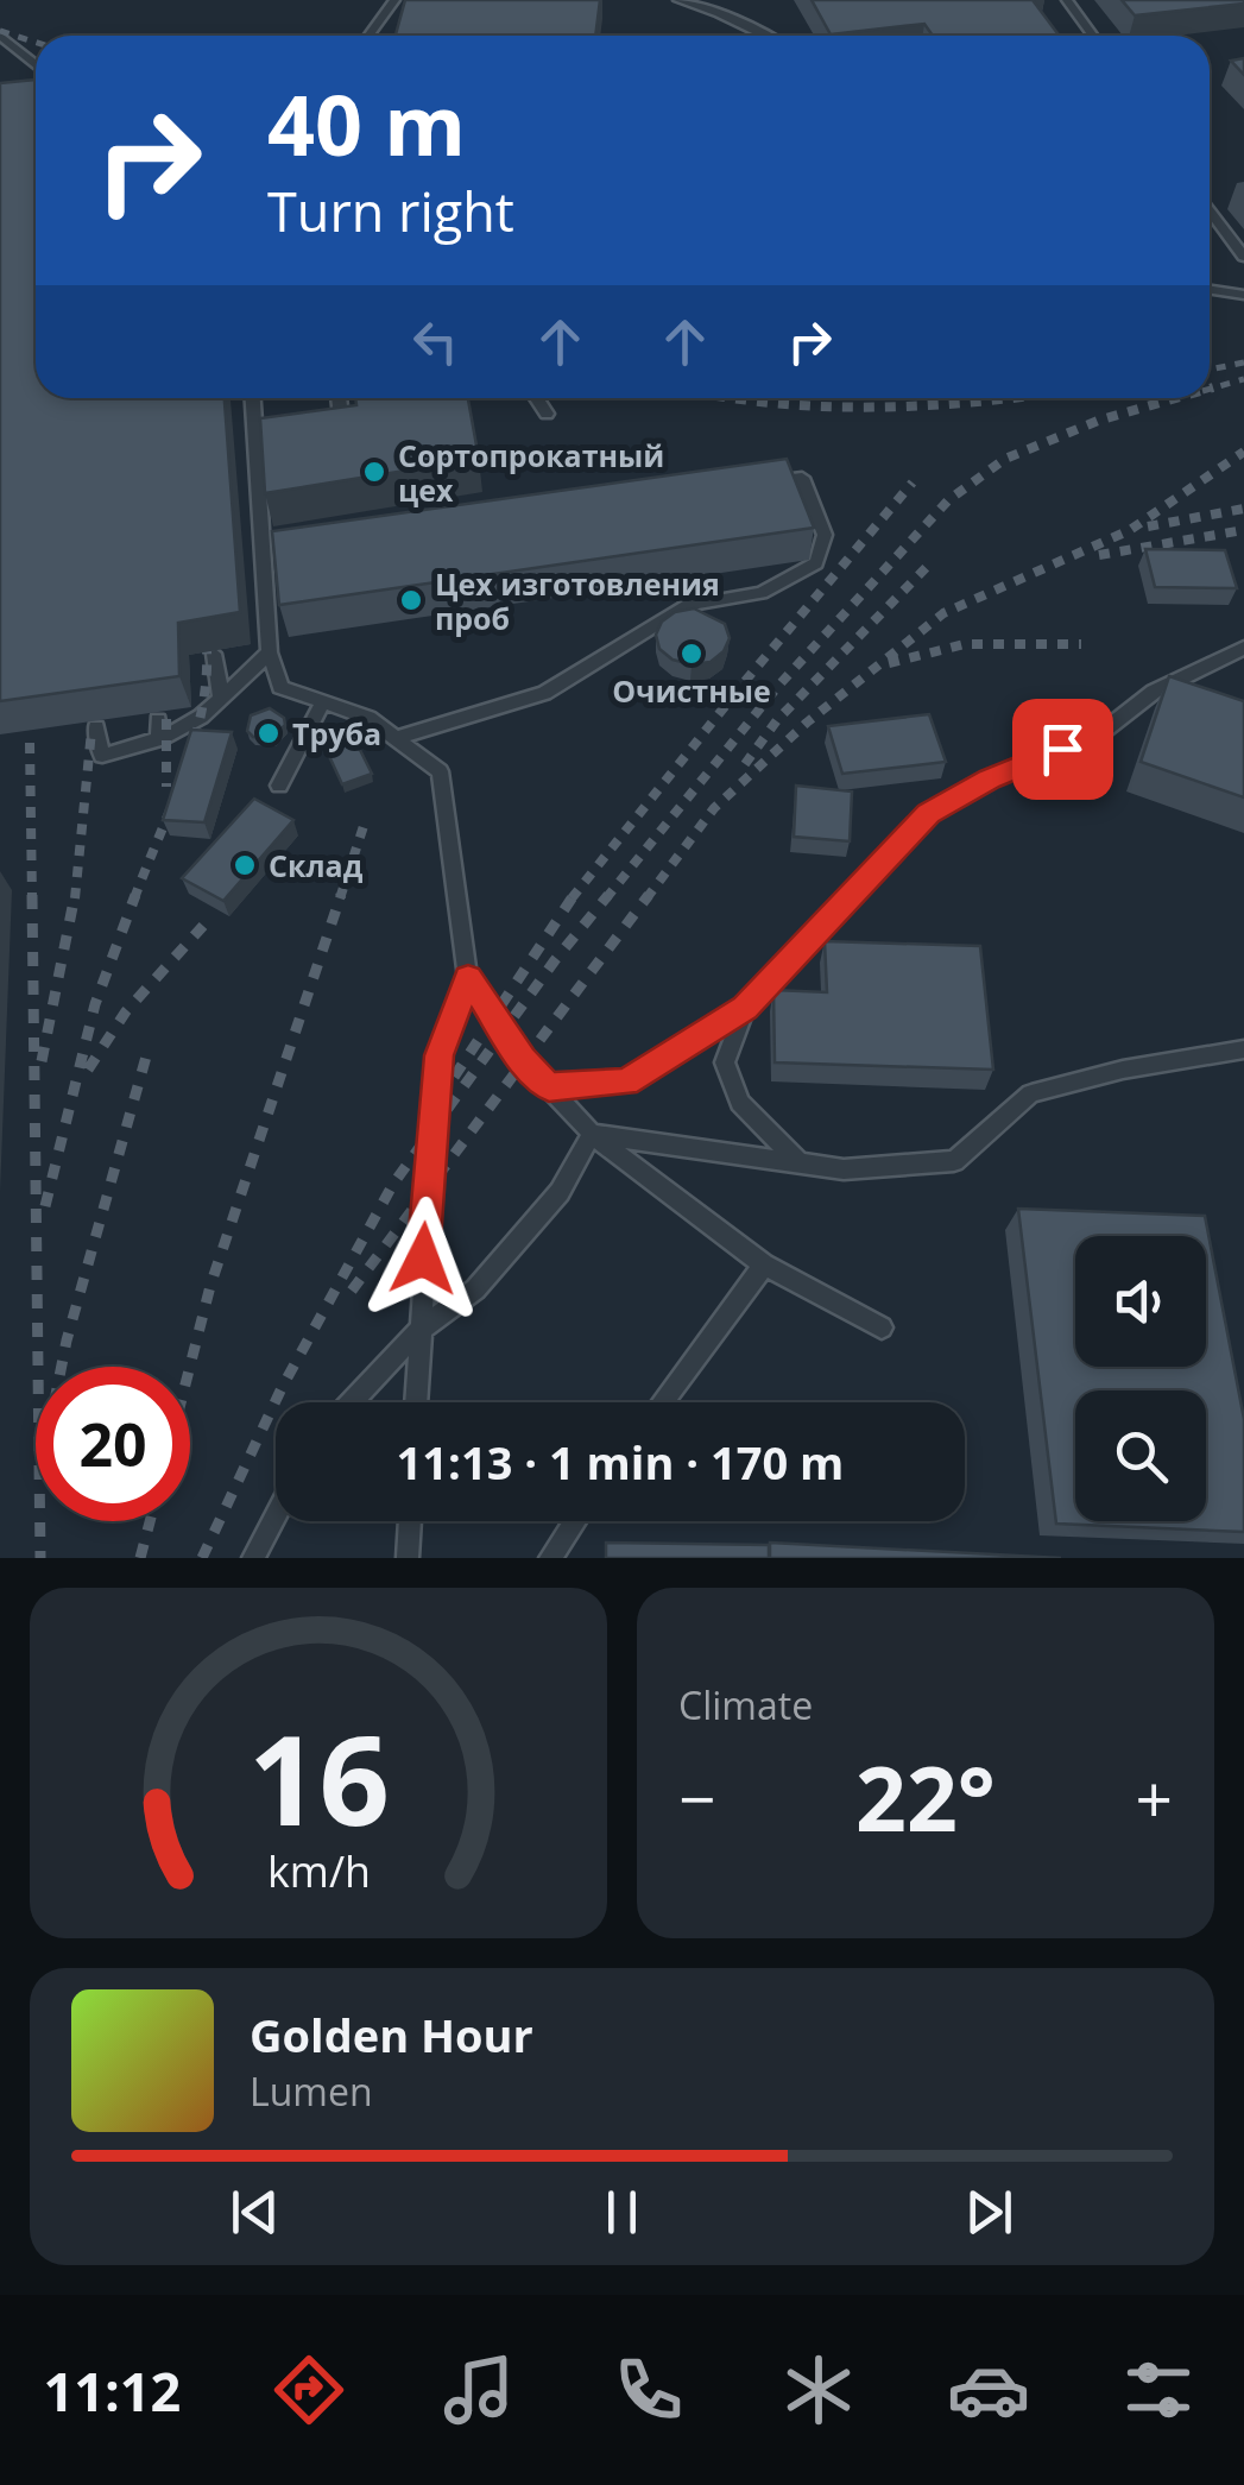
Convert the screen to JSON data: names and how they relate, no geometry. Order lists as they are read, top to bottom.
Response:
{
  "places": [
    "Сортопрокатный цех",
    "Цех изготовления проб",
    "Очистные",
    "Труба",
    "Склад"
  ],
  "page": {
    "turn": ["40 m", "Turn right"],
    "limit": "20",
    "trip": "11:13 · 1 min · 170 m",
    "tile": "Climate",
    "heat": ["−", "22°", "+"],
    "song": ["Golden Hour", "Lumen"],
    "tabs": "11:12",
    "gauge": ["16", "km/h"]
  }
}
